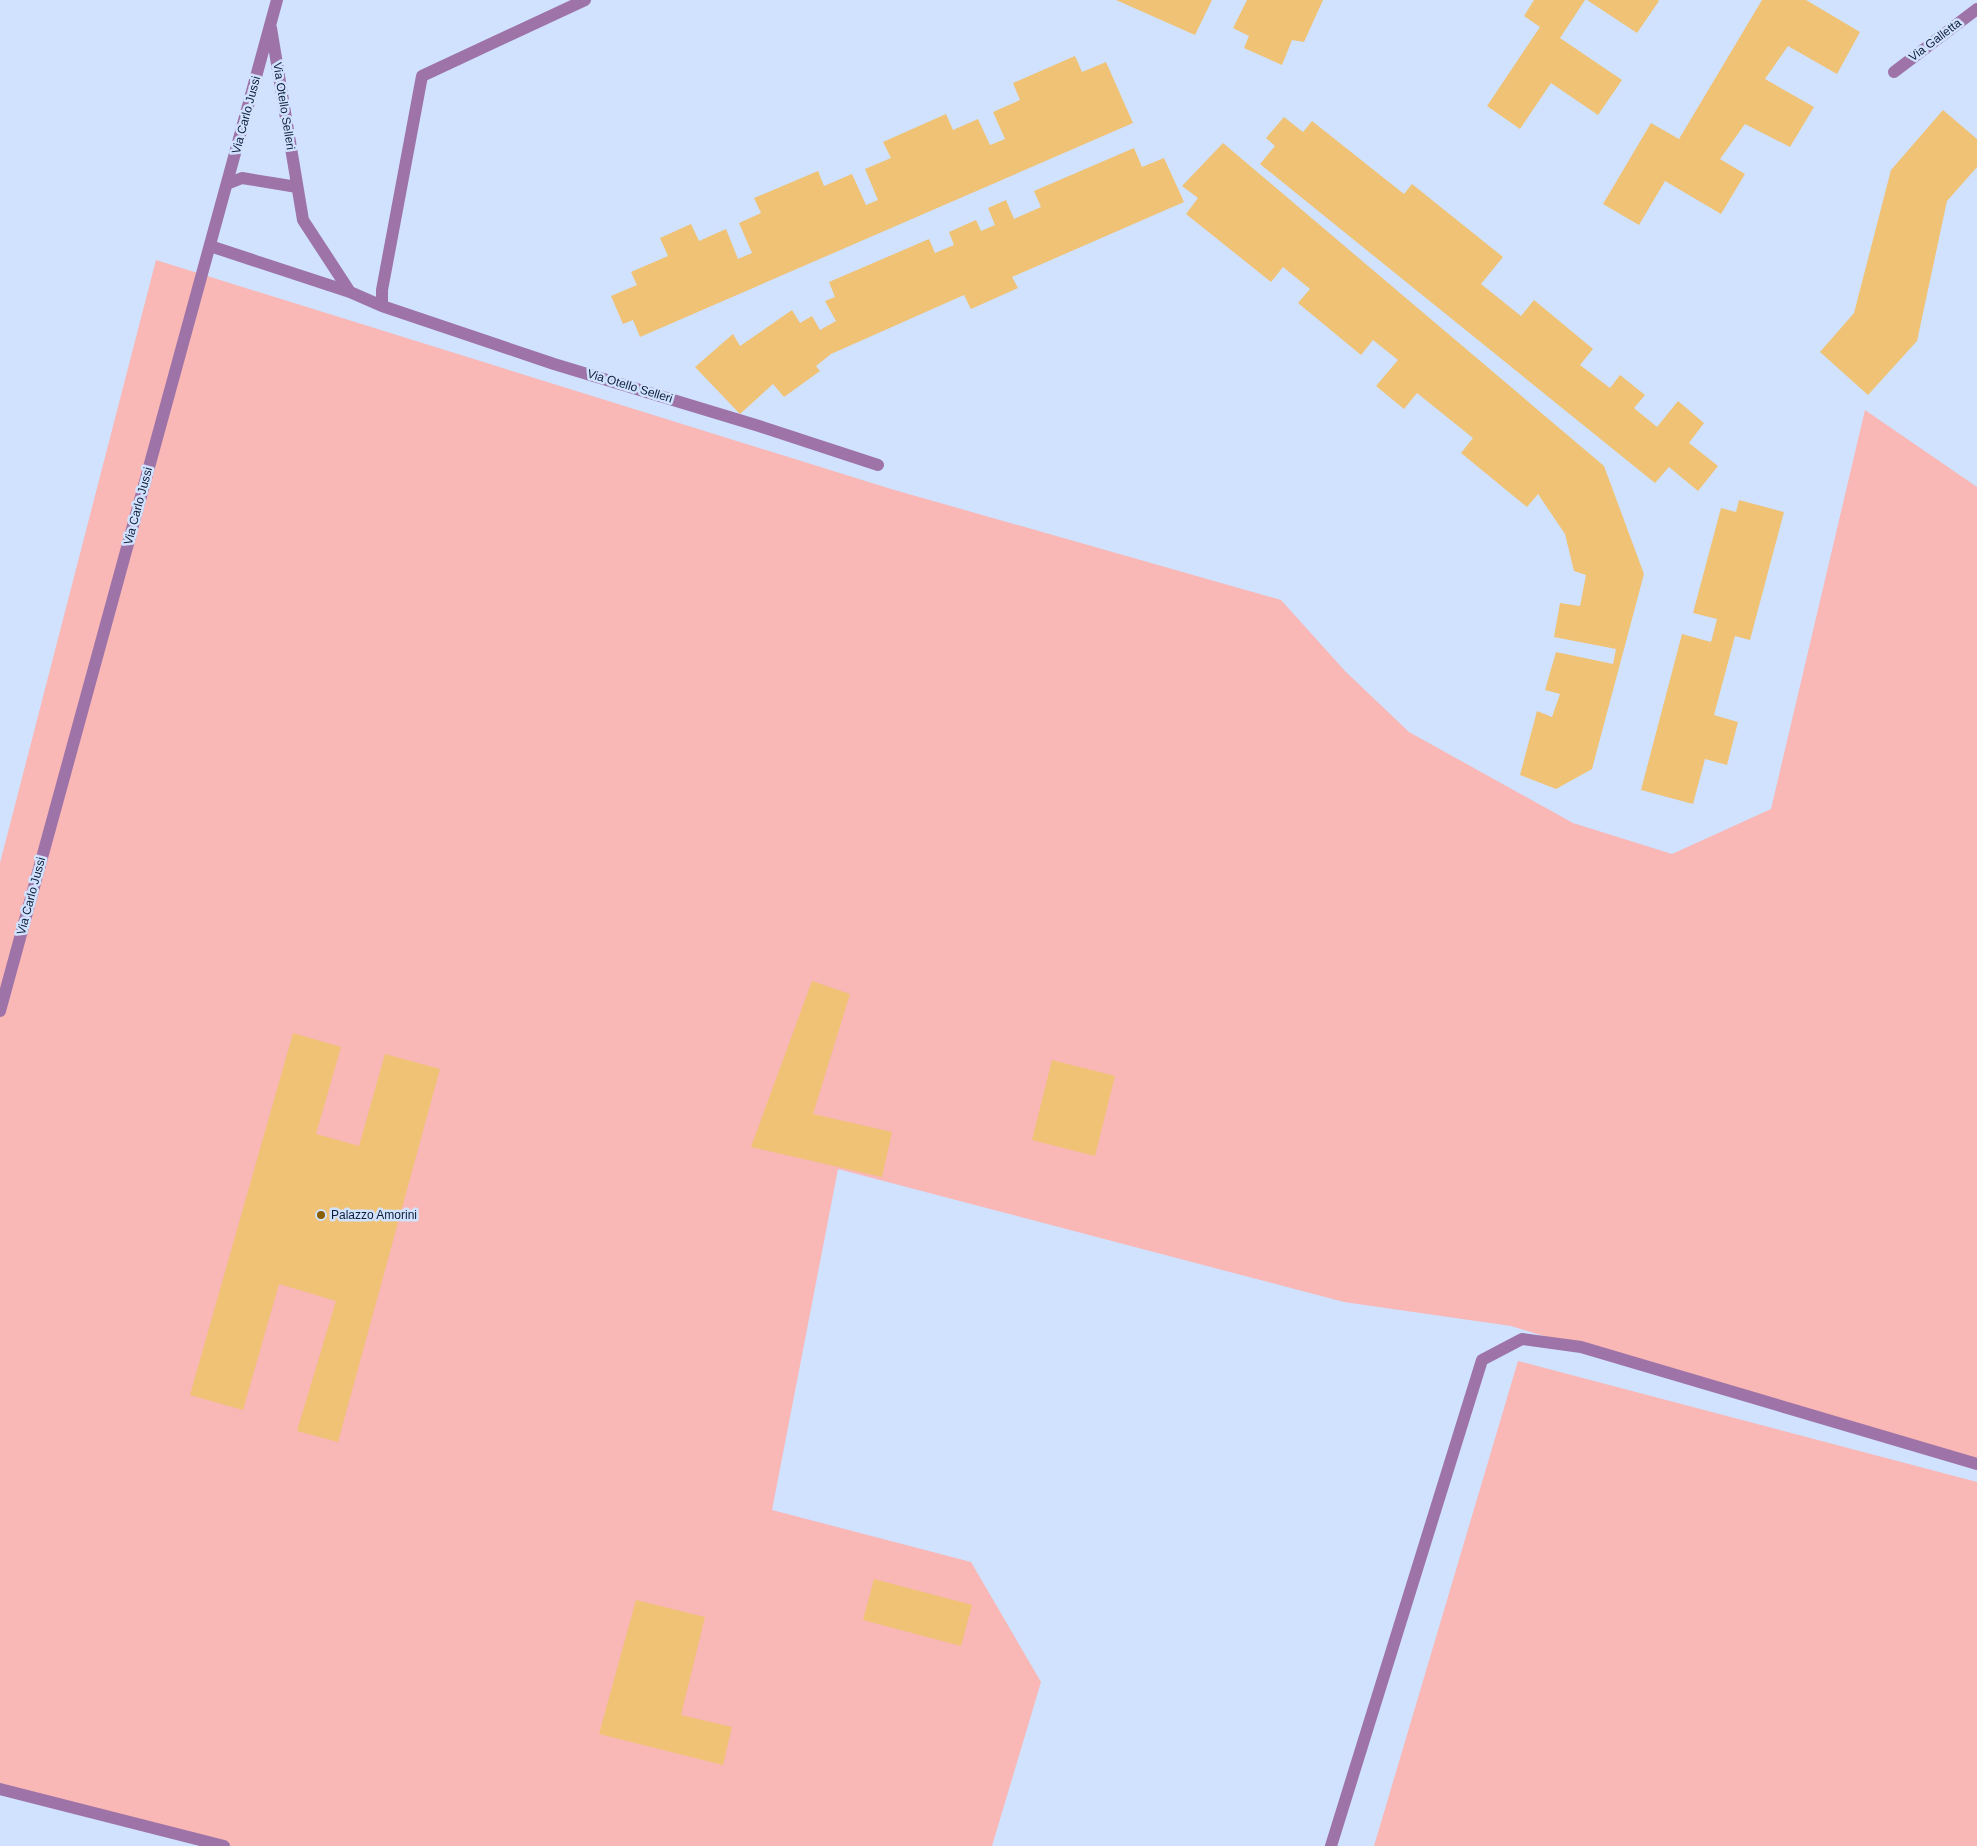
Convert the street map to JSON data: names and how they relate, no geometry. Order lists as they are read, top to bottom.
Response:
{
  "streets": {
    "street": ["Via Galletta", "Via Otello Selleri", "Via Carlo Jussi"]
  },
  "crossings": [
    ["Via Otello Selleri", "Via Carlo Jussi"]
  ],
  "places": ["Palazzo Amorini"]
}
